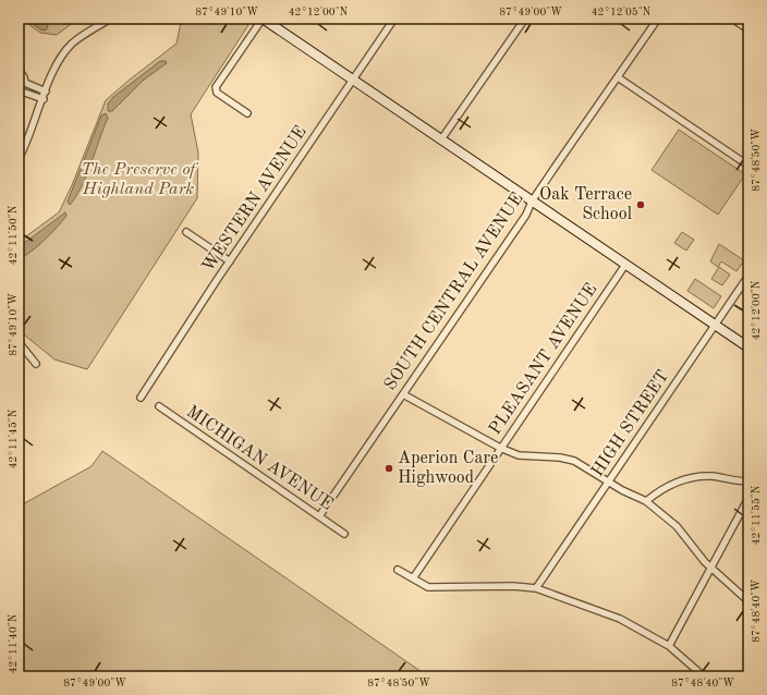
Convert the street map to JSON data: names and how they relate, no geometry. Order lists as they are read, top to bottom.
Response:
{
  "streets": {
    "street": [
      "WESTERN AVENUE",
      "SOUTH CENTRAL AVENUE",
      "PLEASANT AVENUE",
      "HIGH STREET",
      "MICHIGAN AVENUE"
    ]
  },
  "crossings": [
    ["SOUTH CENTRAL AVENUE", "MICHIGAN AVENUE"]
  ],
  "parks": ["The Preserve of Highland Park"],
  "places": ["Oak Terrace School", "Aperion Care Highwood"],
  "coordinates": [
    "87°49'10\"W",
    "42°12'00\"N",
    "87°49'00\"W",
    "42°12'05\"N",
    "87°48'50\"W",
    "42°11'50\"N",
    "42°11'45\"N",
    "42°11'55\"N",
    "87°48'40\"W",
    "42°11'40\"N"
  ]
}
